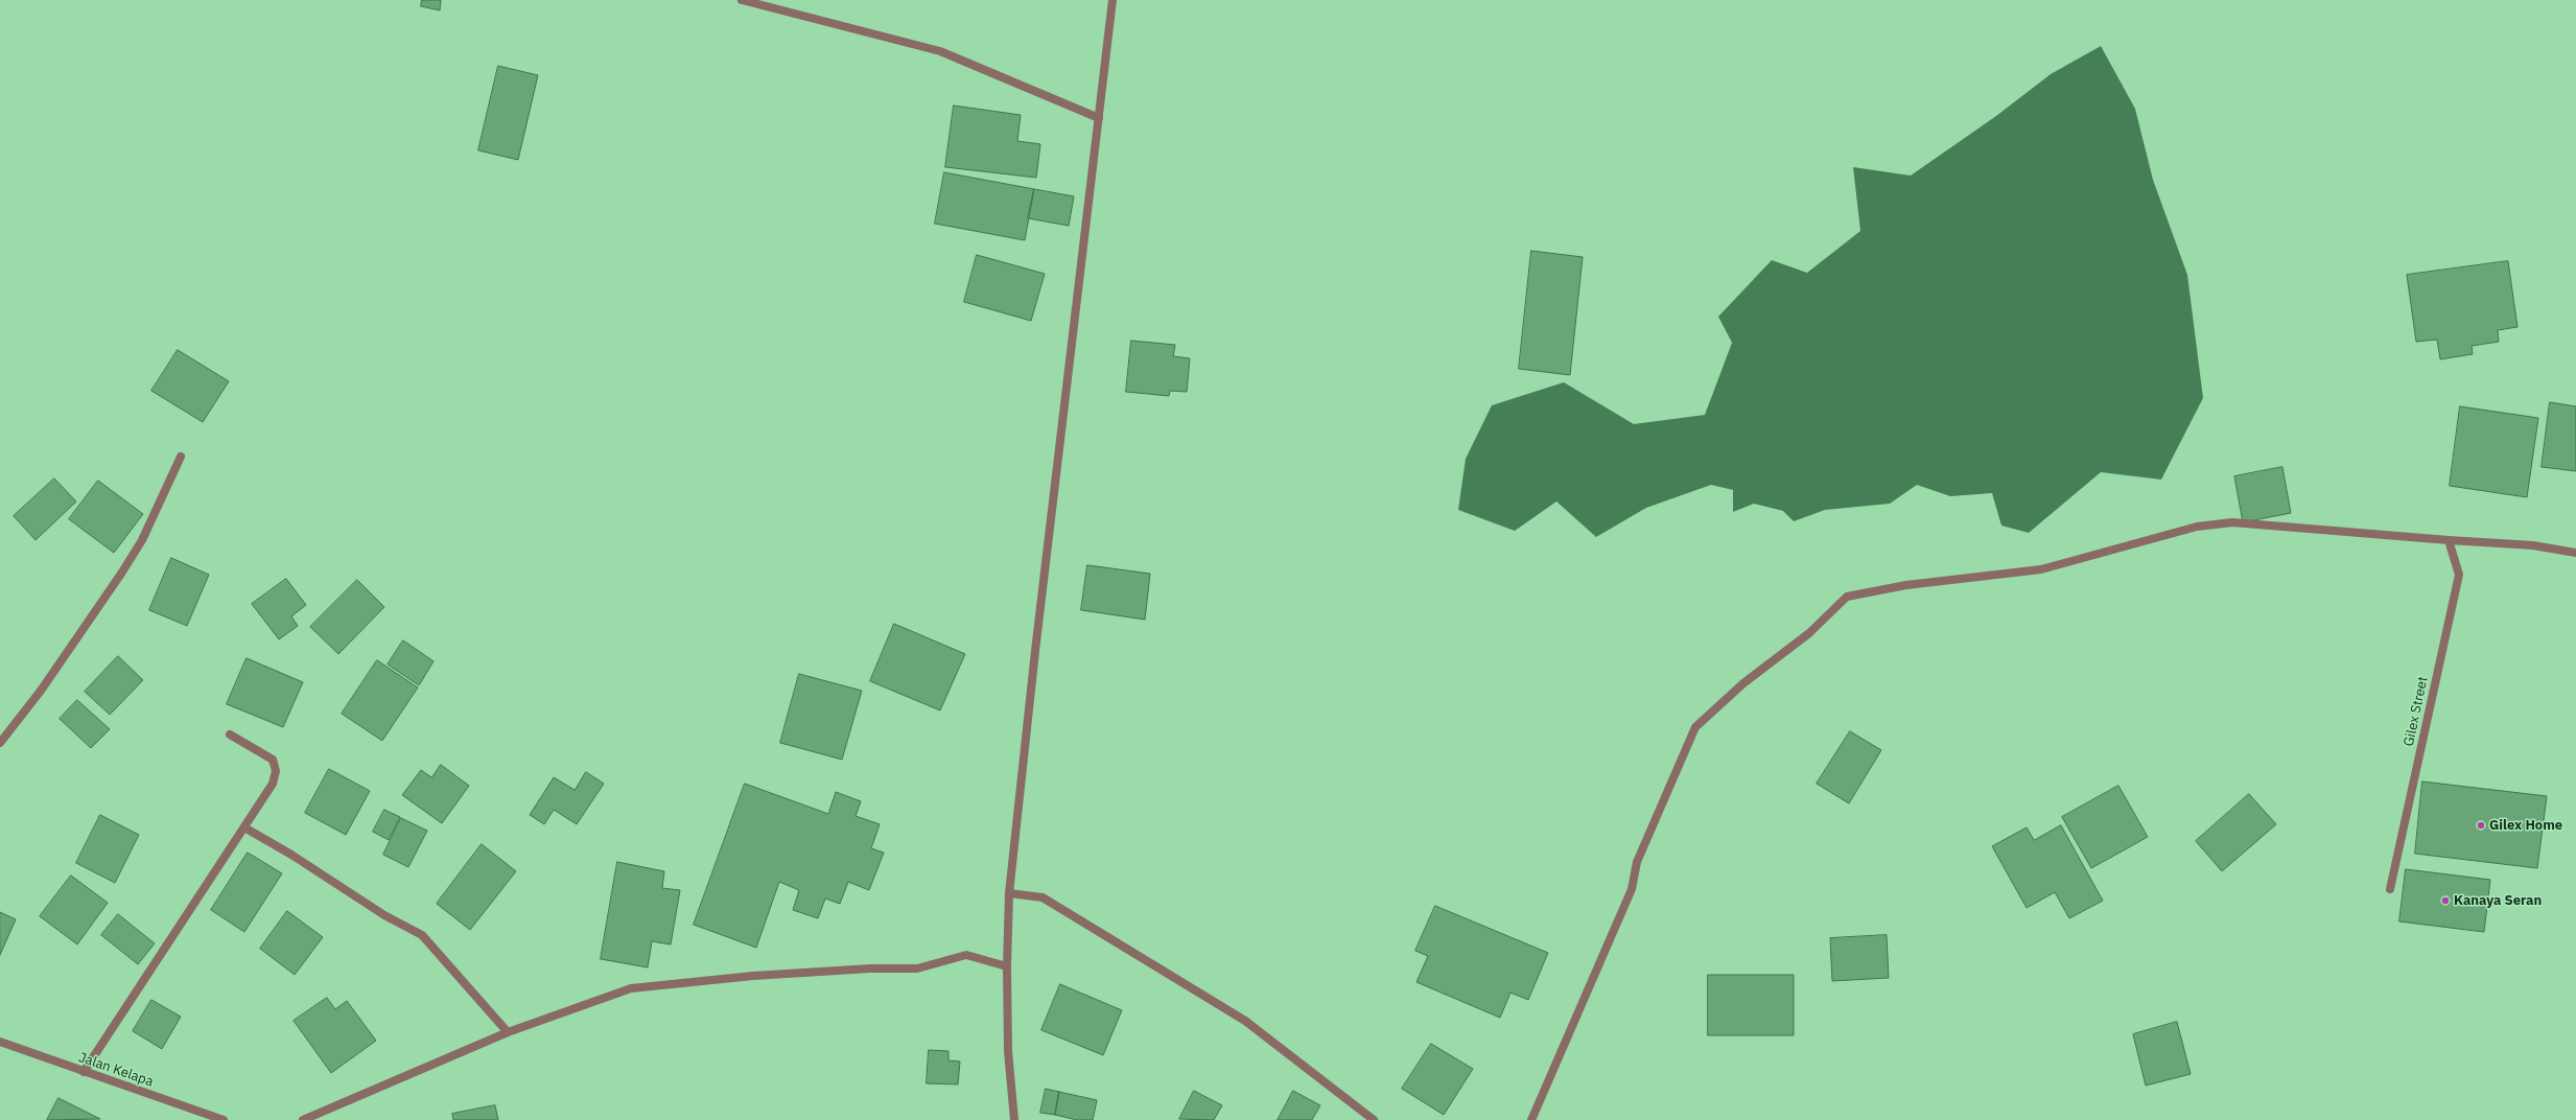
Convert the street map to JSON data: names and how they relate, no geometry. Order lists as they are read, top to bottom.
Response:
{
  "streets": {
    "street": ["Gilex Street", "Jalan Kelapa"]
  },
  "places": ["Gilex Home", "Kanaya Seran"]
}
